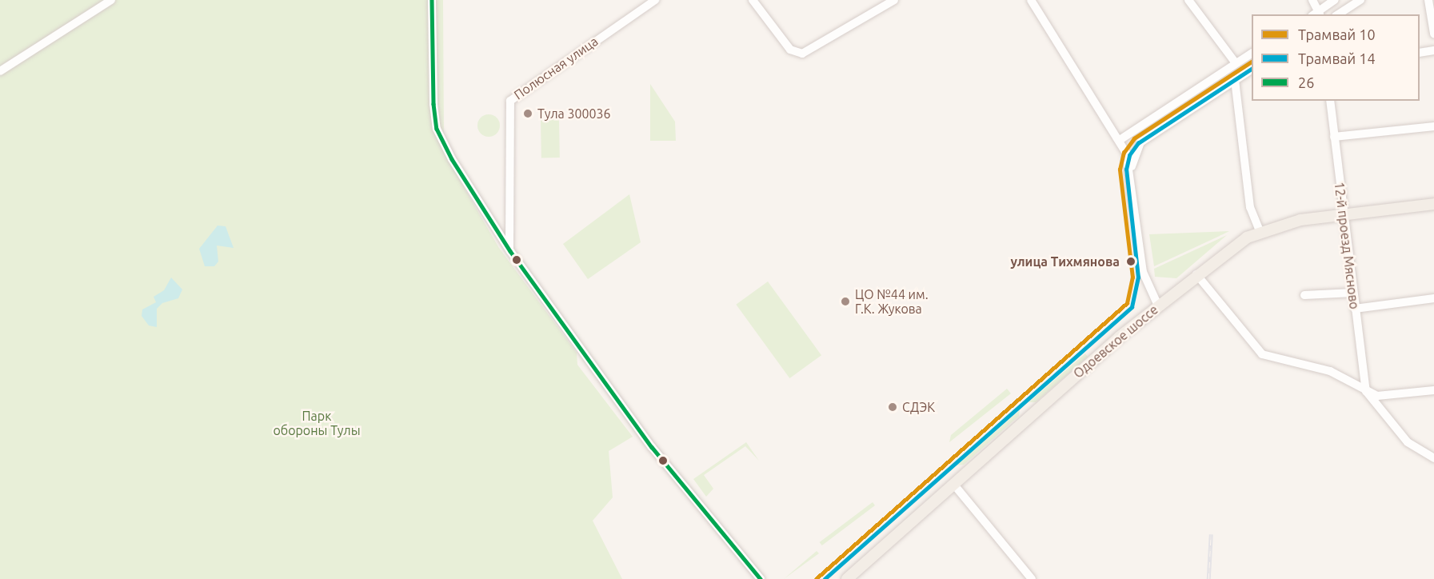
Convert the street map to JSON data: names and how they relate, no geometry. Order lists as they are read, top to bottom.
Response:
{
  "streets": {
    "main road": ["Одоевское шоссе"],
    "street": ["Полюсная улица", "12-й проезд Мясново"]
  },
  "crossings": [
    ["12-й проезд Мясново", "Одоевское шоссе"]
  ],
  "parks": ["Парк обороны Тулы"],
  "places": [
    "Тула 300036",
    "улица Тихмянова",
    "ЦО №44 им. Г.К. Жукова",
    "СДЭК"
  ],
  "lines": ["transit line 26", "tram line 10", "tram line 14"],
  "legend": ["Трамвай 10", "Трамвай 14", "26"]
}
